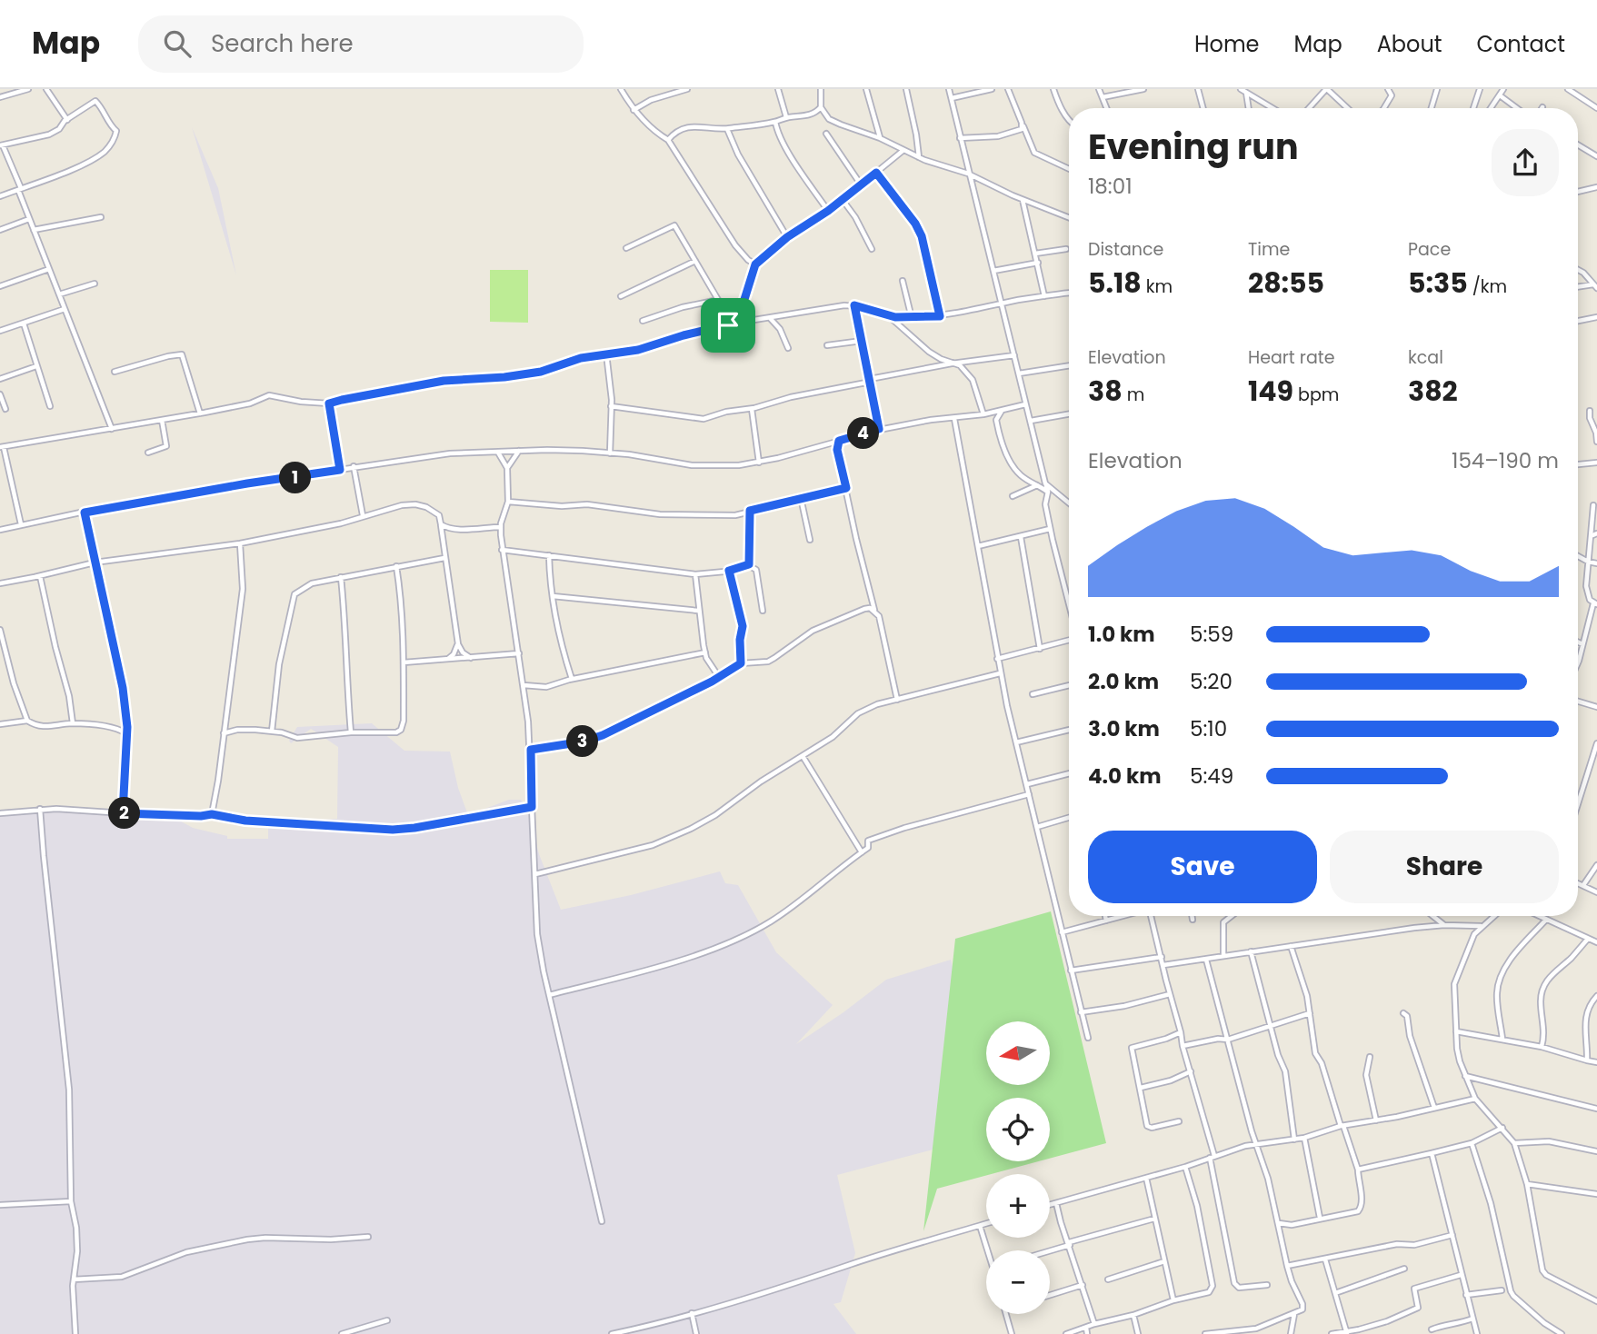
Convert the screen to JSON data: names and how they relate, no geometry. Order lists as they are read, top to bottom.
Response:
{
  "north": "left",
  "page": {
    "header": "Map",
    "search": "Search here",
    "nav": [
      "Home",
      "Map",
      "About",
      "Contact"
    ],
    "heading": ["Evening run", "18:01"],
    "stats": [
      ["Distance", "5.18 km"],
      ["Time", "28:55"],
      ["Pace", "5:35 /km"],
      ["Elevation", "38 m"],
      ["Heart rate", "149 bpm"],
      ["kcal", "382"]
    ],
    "pins": [
      "4",
      "1",
      "3",
      "2"
    ],
    "chart": ["Elevation", "154–190 m"],
    "list": [
      {
        "name": "1.0 km",
        "note": "5:59"
      },
      {
        "name": "2.0 km",
        "note": "5:20"
      },
      {
        "name": "3.0 km",
        "note": "5:10"
      },
      {
        "name": "4.0 km",
        "note": "5:49"
      }
    ],
    "buttons": ["Save", "Share"],
    "map_buttons": ["+", "−"]
  }
}
